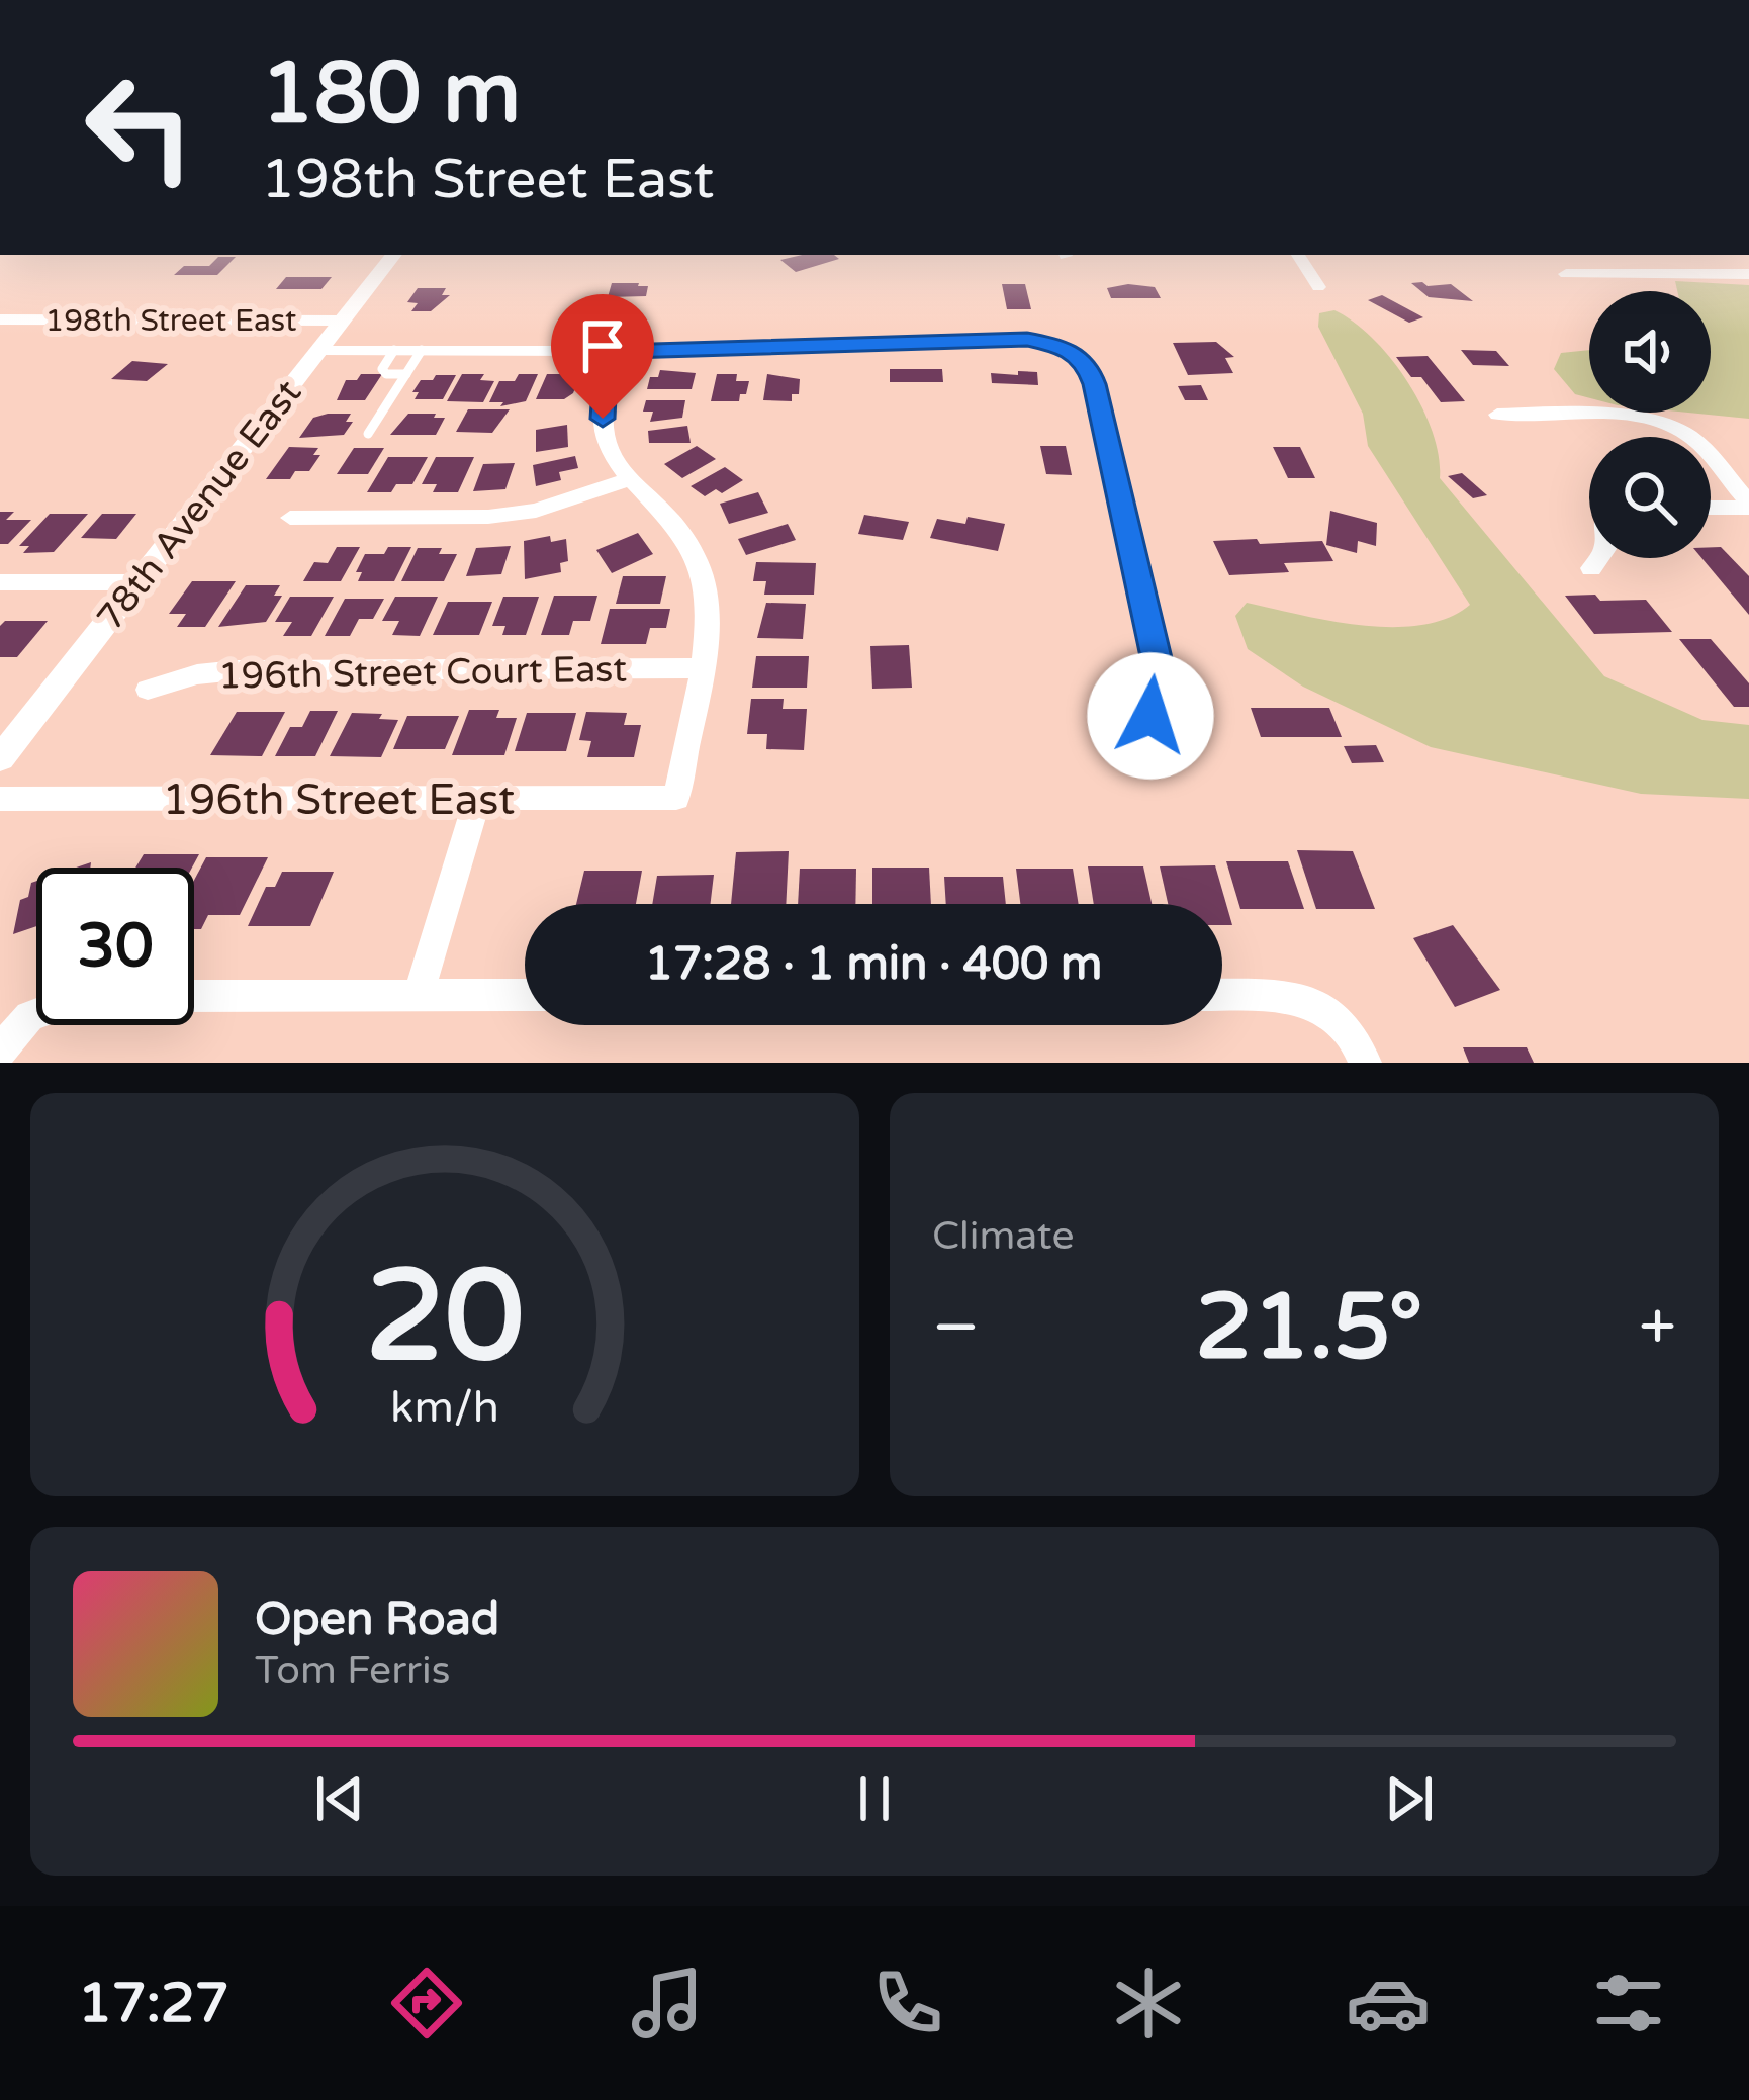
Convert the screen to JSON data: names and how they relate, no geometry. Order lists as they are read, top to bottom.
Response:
{
  "streets": {
    "street": [
      "198th Street East",
      "78th Avenue East",
      "196th Street Court East",
      "196th Street East"
    ]
  },
  "crossings": [
    ["198th Street East", "78th Avenue East"],
    ["196th Street Court East", "196th Street East"]
  ],
  "page": {
    "turn": ["180 m", "198th Street East"],
    "limit": "30",
    "trip": "17:28 · 1 min · 400 m",
    "tile": "Climate",
    "heat": ["−", "21.5°", "+"],
    "song": ["Open Road", "Tom Ferris"],
    "tabs": "17:27",
    "gauge": ["20", "km/h"]
  }
}
